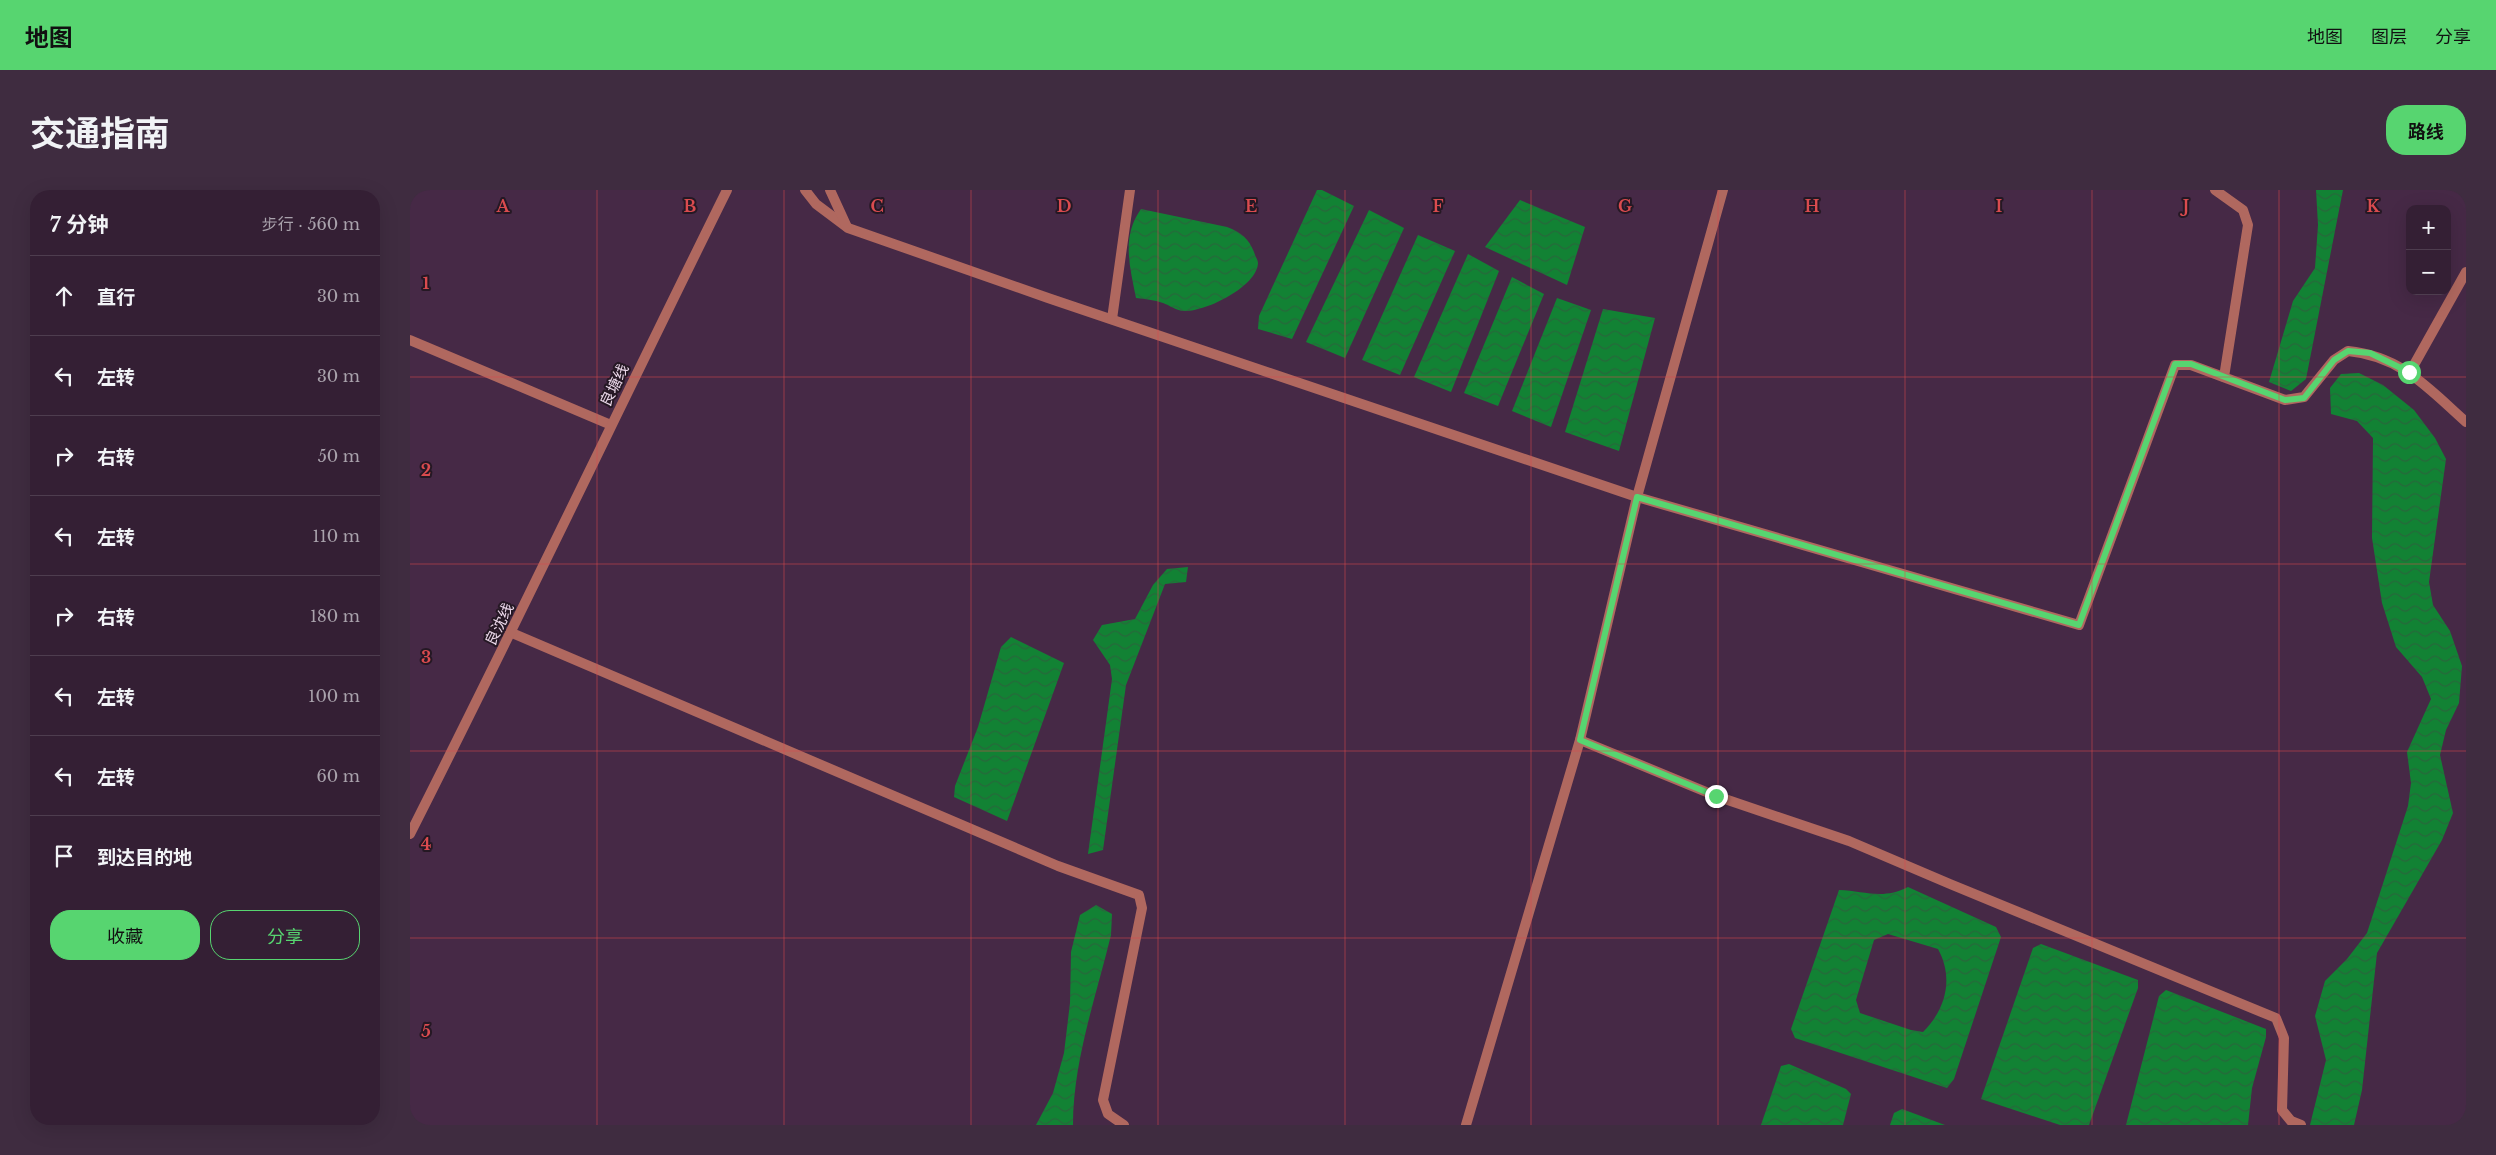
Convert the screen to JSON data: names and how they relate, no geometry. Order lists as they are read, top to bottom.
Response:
{
  "streets": {
    "street": ["良塘线", "良沈线"]
  },
  "crossings": [
    ["良塘线", "良沈线"]
  ],
  "page": {
    "header": "地图",
    "nav": ["地图", "图层", "分享"],
    "title": "交通指南",
    "buttons": [
      "路线",
      ["收藏", "分享"]
    ],
    "heading": ["7 分钟", "步行 · 560 m"],
    "map_buttons": ["+", "−"],
    "list": [
      ["直行", "30 m"],
      ["左转", "30 m"],
      ["右转", "50 m"],
      ["左转", "110 m"],
      ["右转", "180 m"],
      ["左转", "100 m"],
      ["左转", "60 m"],
      "到达目的地"
    ]
  },
  "grid": {
    "columns": [
      "A",
      "B",
      "C",
      "D",
      "E",
      "F",
      "G",
      "H",
      "I",
      "J",
      "K"
    ],
    "rows": [
      "1",
      "2",
      "3",
      "4",
      "5"
    ]
  }
}
